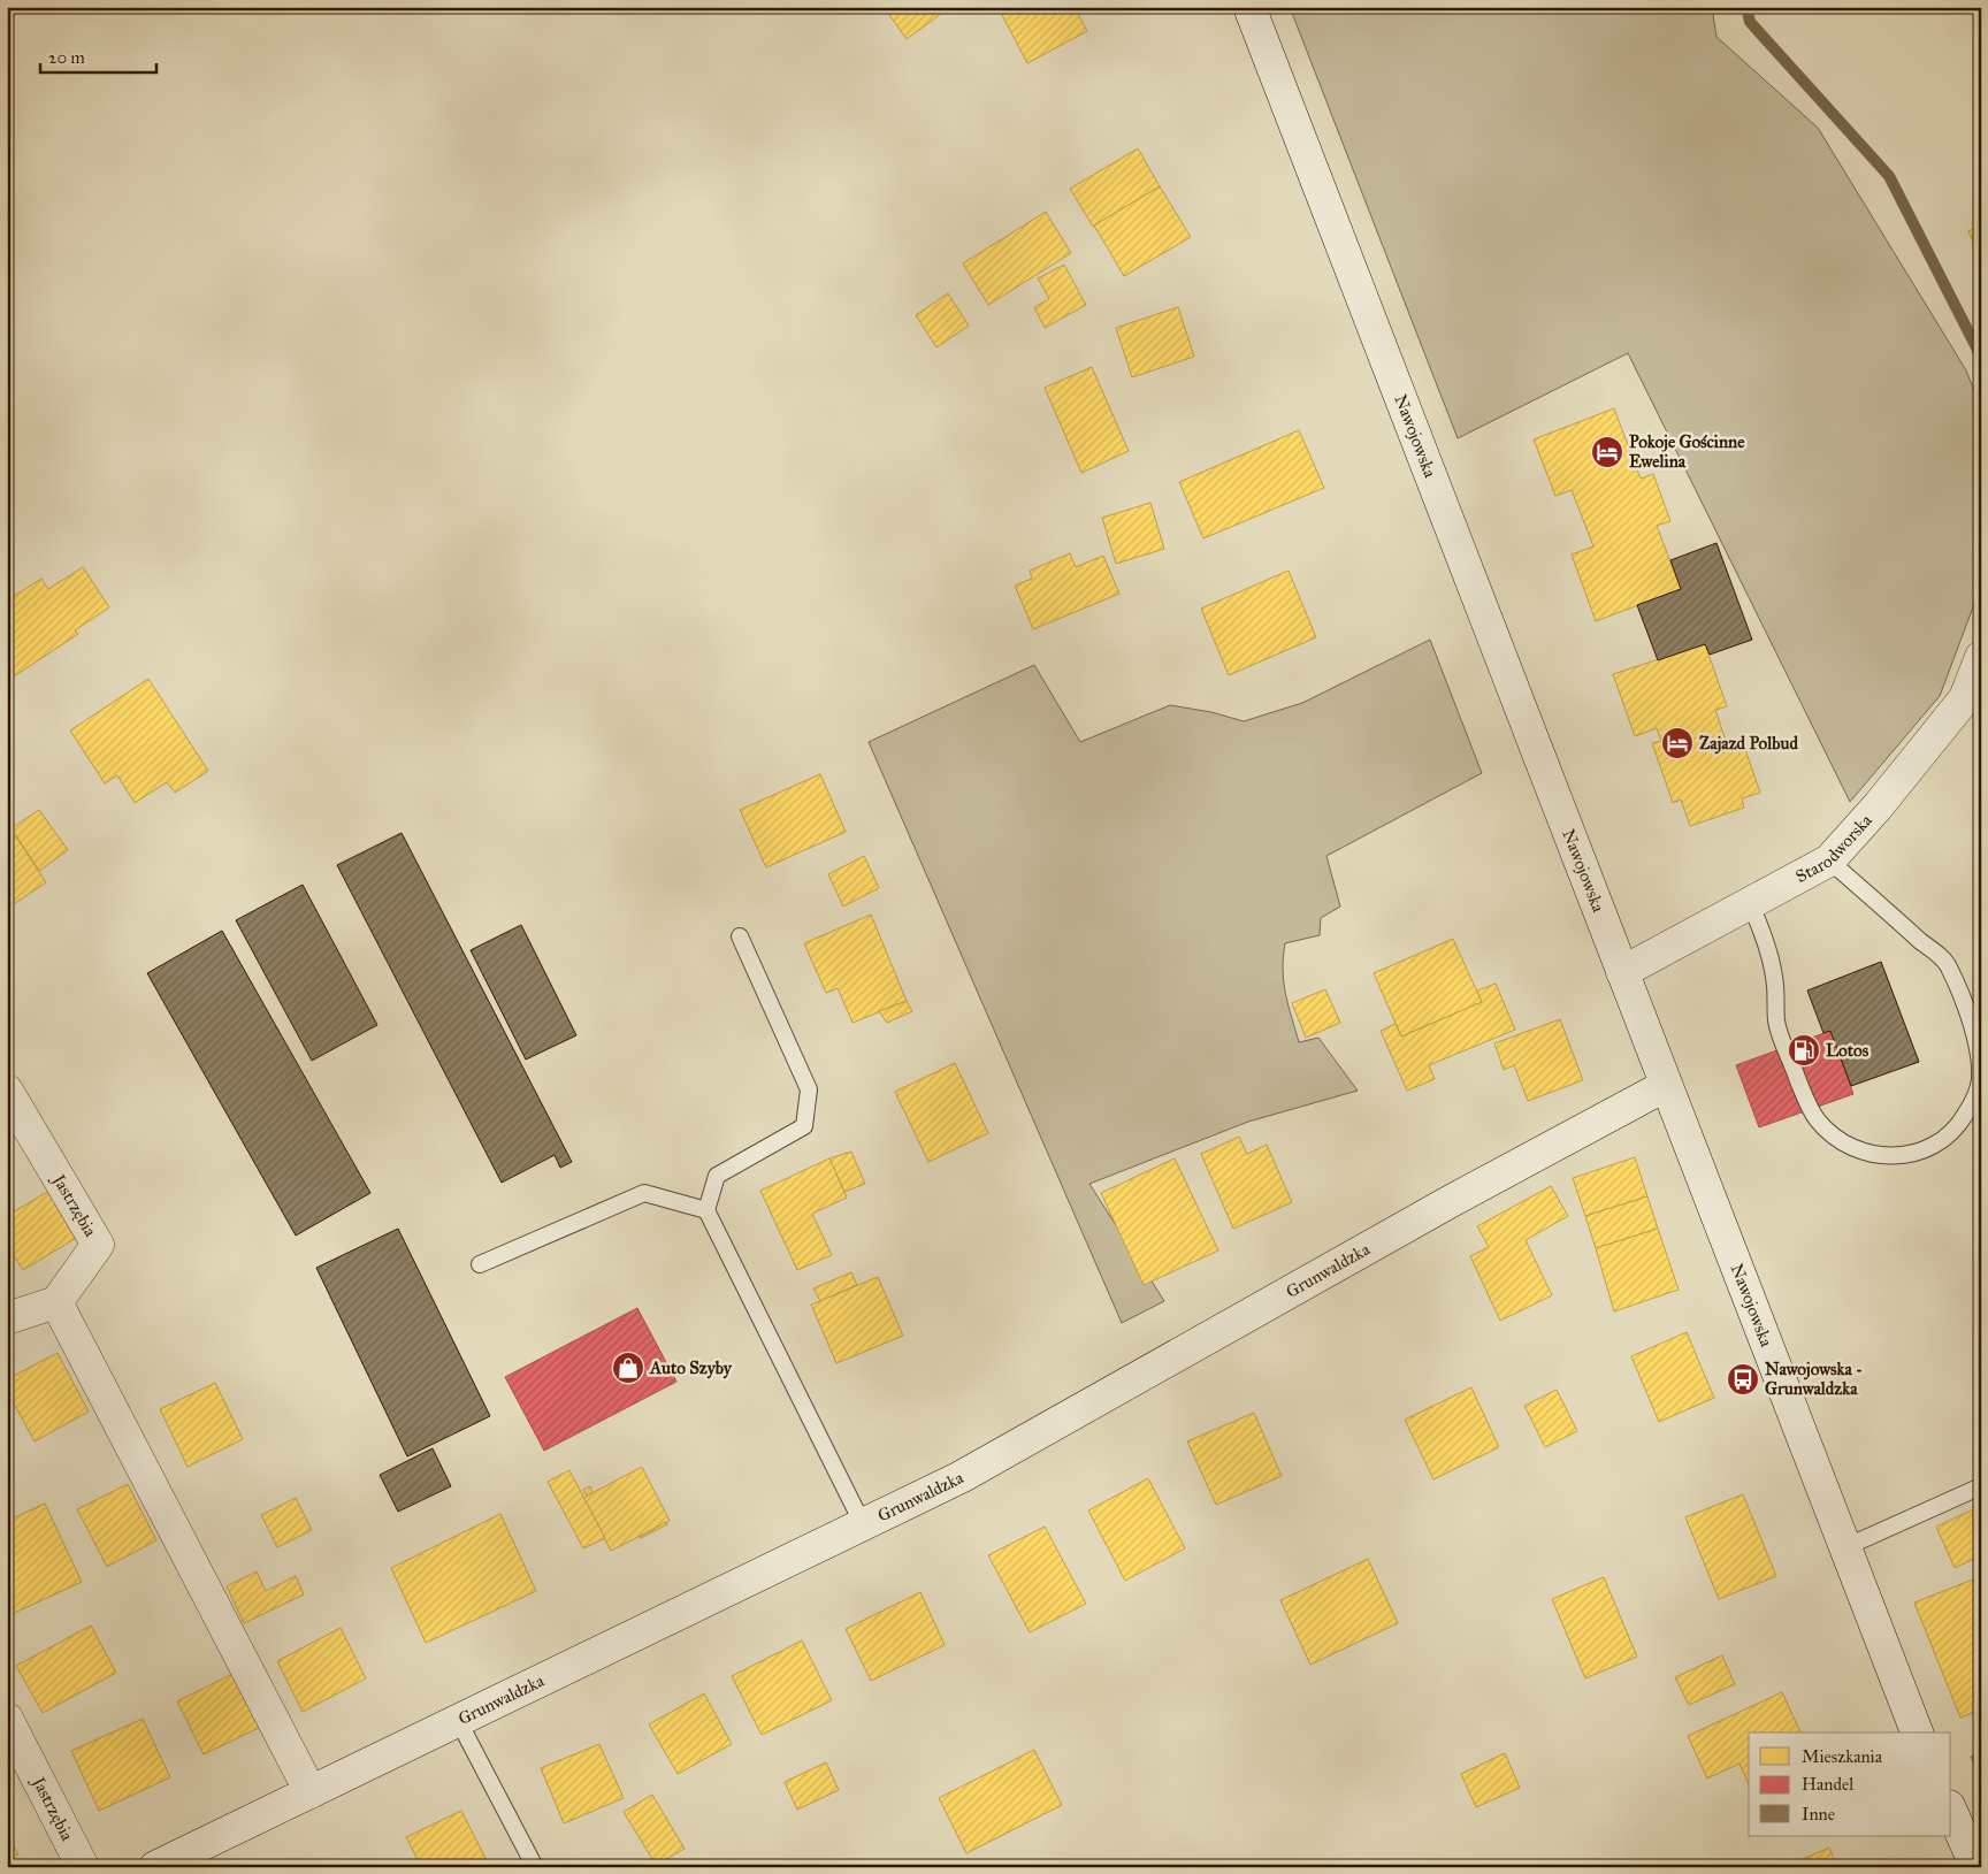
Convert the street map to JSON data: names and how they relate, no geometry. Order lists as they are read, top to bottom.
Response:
{
  "streets": {
    "street": [
      "Nawojowska",
      "Starodworska",
      "Jastrzębia",
      "Grunwaldzka"
    ]
  },
  "crossings": [
    ["Nawojowska", "Starodworska"],
    ["Nawojowska", "Grunwaldzka"]
  ],
  "places": {
    "hotel": ["Pokoje Gościnne Ewelina", "Zajazd Polbud"],
    "fuel station": ["Lotos"],
    "shop": ["Auto Szyby"],
    "bus stop": ["Nawojowska - Grunwaldzka"]
  },
  "legend": ["Mieszkania", "Handel", "Inne"],
  "scale_bar": "20 m"
}
